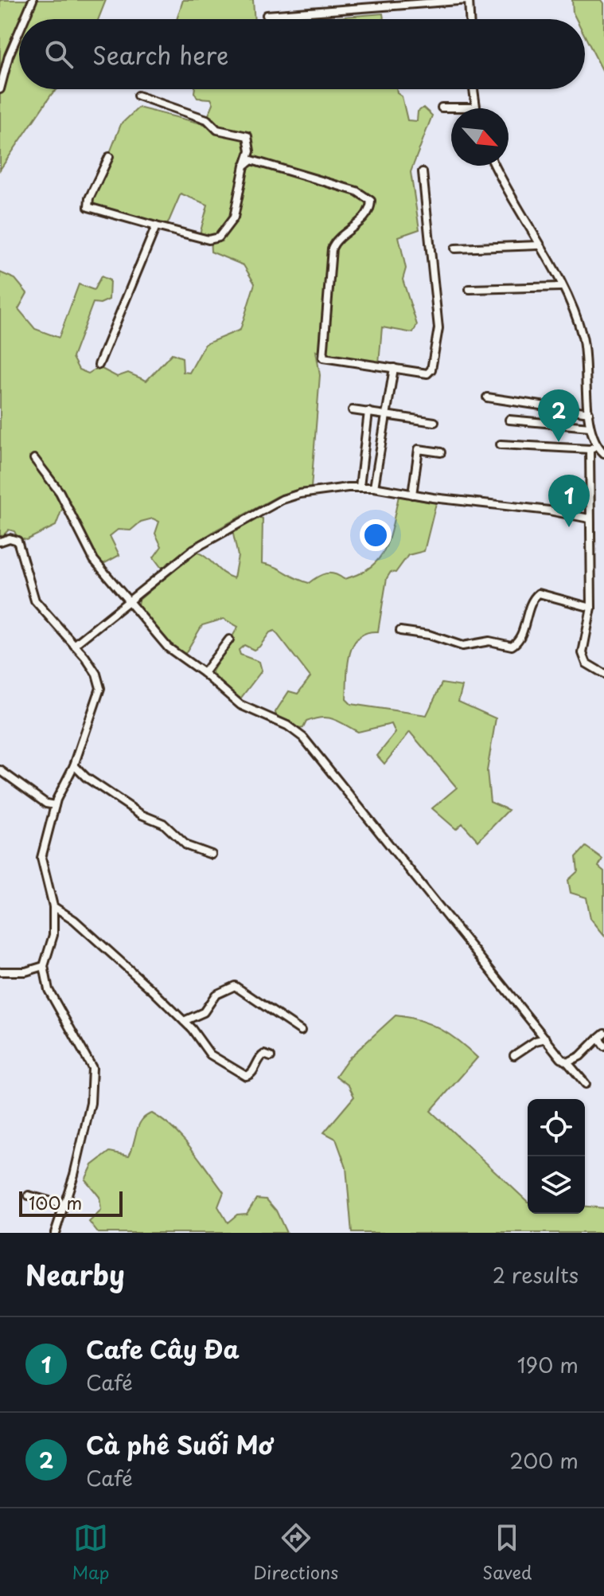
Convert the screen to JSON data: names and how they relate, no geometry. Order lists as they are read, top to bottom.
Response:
{
  "scale_bar": "100 m",
  "north": "bottom right",
  "page": {
    "search": "Search here",
    "pins": ["2", "1"],
    "scale": "100 m",
    "heading": ["Nearby", "2 results"],
    "list": [
      {
        "mark": "1",
        "name": "Cafe Cây Đa",
        "note": "Café",
        "value": "190 m"
      },
      {
        "mark": "2",
        "name": "Cà phê Suối Mơ",
        "note": "Café",
        "value": "200 m"
      }
    ],
    "nav": ["Map", "Directions", "Saved"]
  }
}
